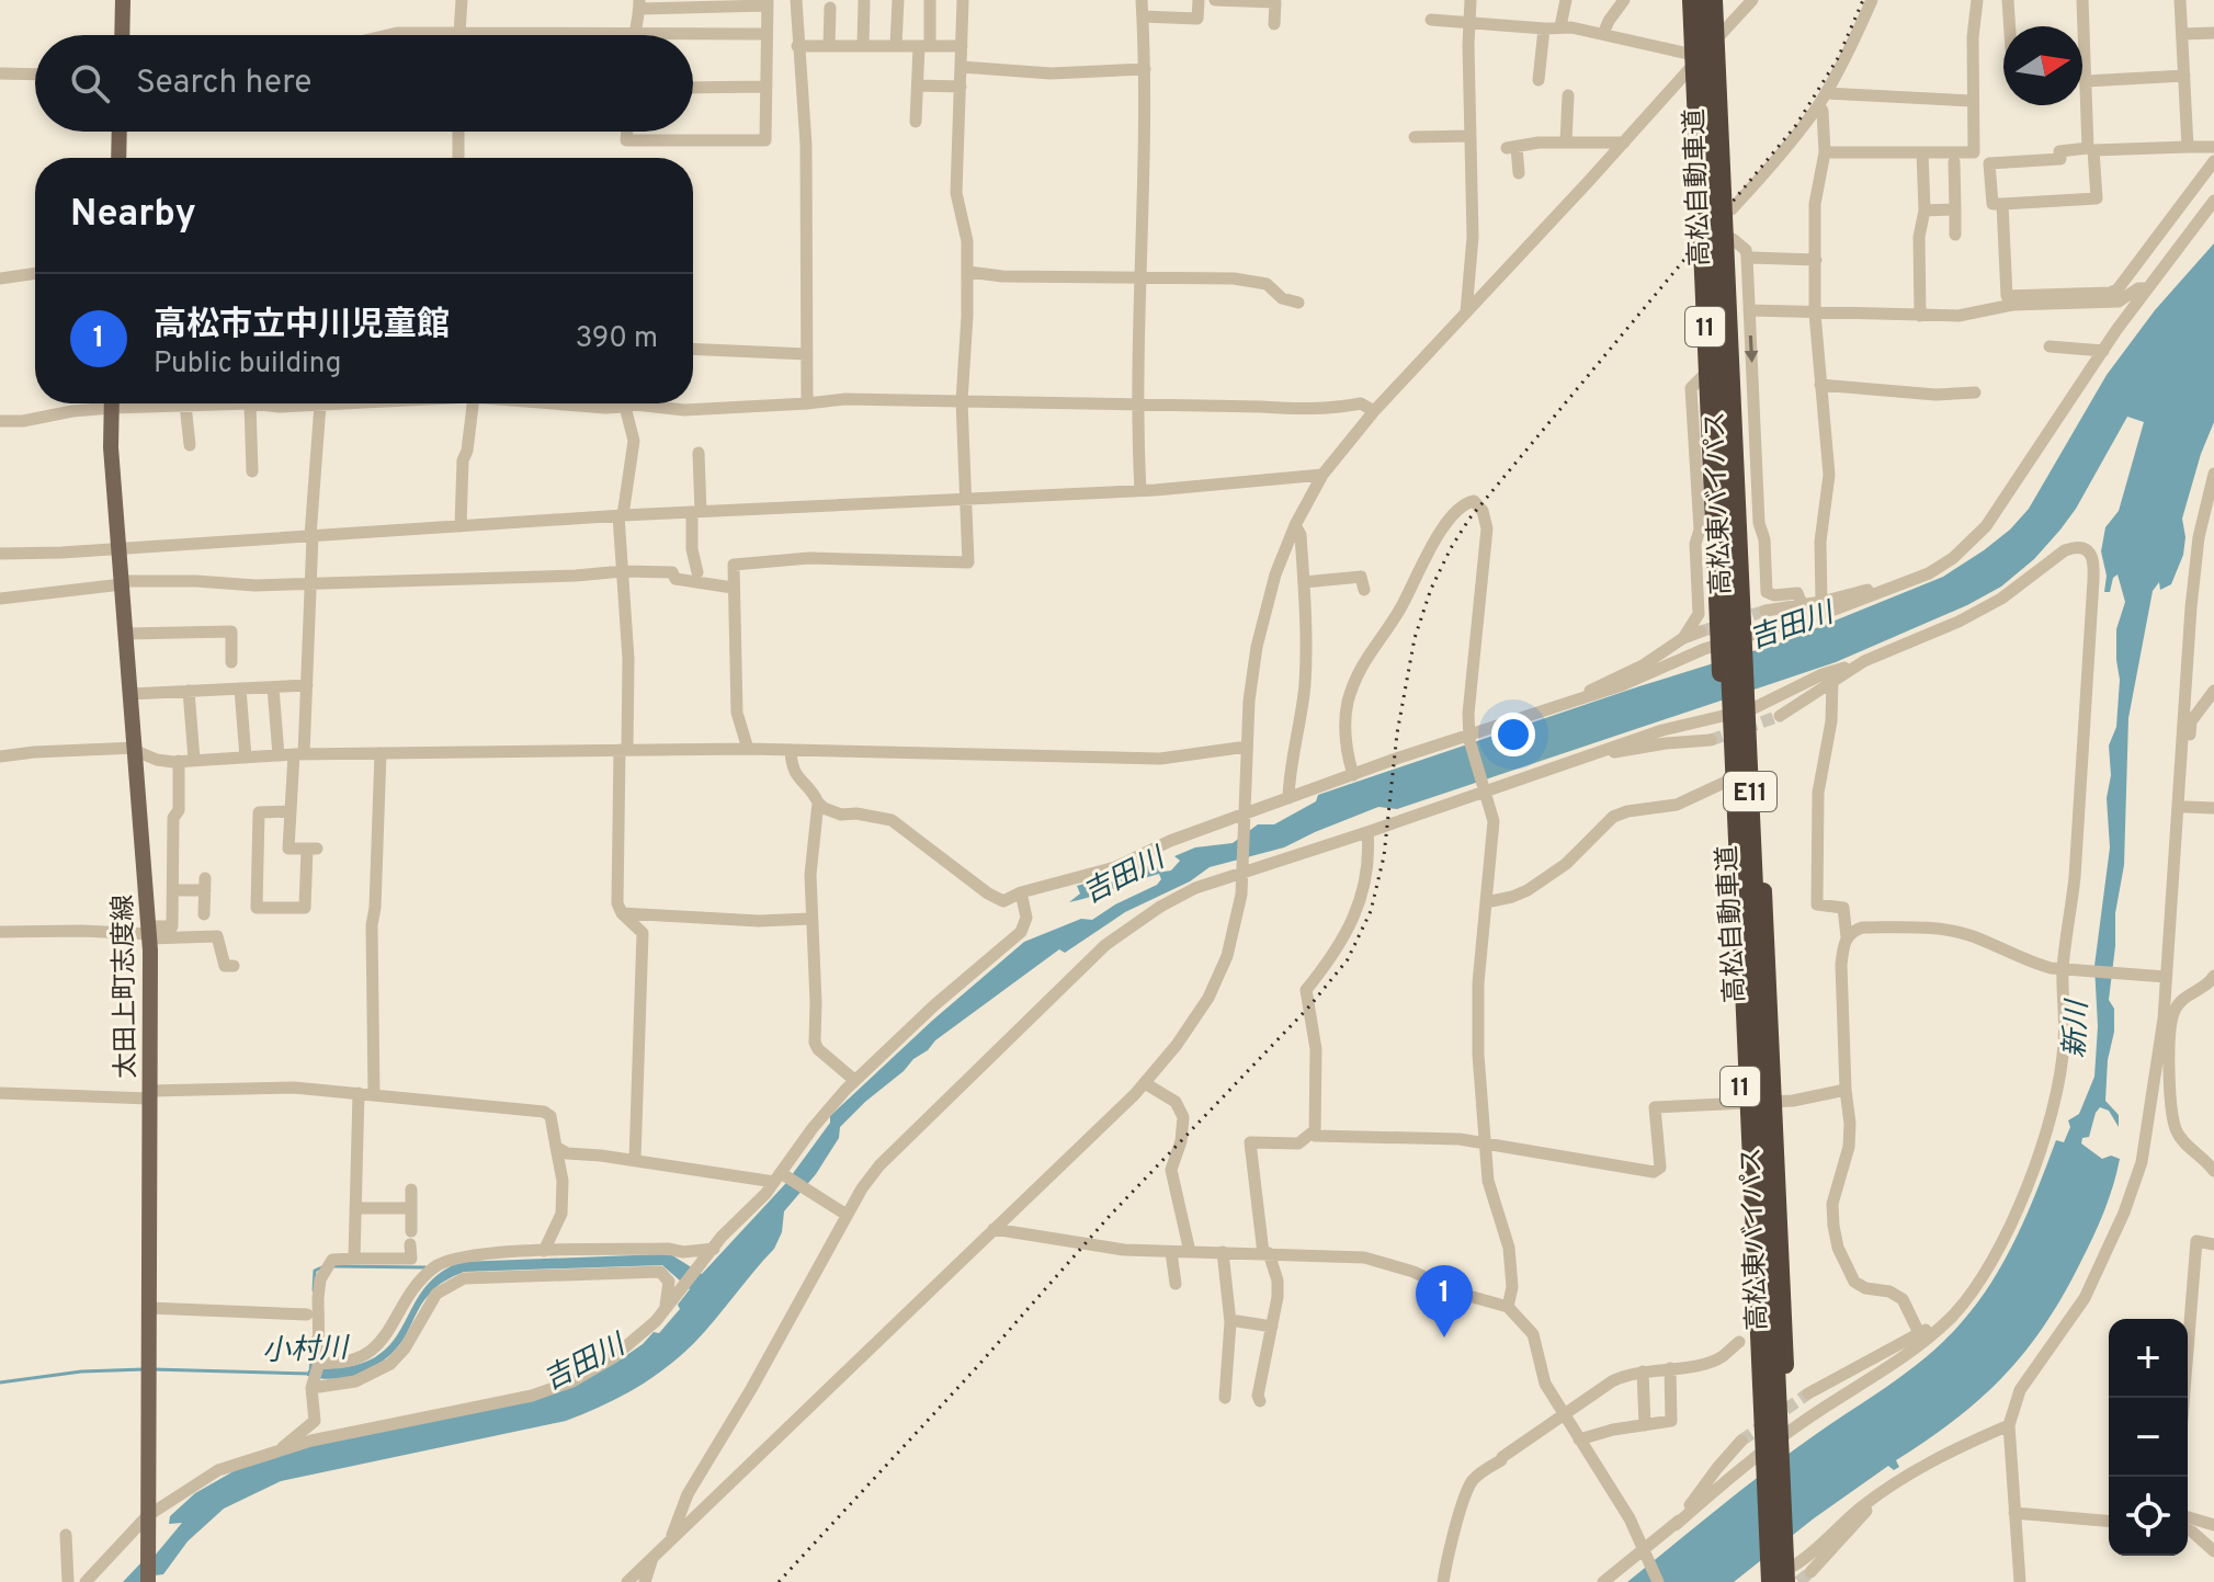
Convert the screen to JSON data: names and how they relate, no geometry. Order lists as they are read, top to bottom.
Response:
{
  "streets": {
    "highway": [
      "高松自動車道",
      "11",
      "高松東バイパス",
      "E11"
    ],
    "main road": ["太田上町志度線"]
  },
  "crossings": [
    ["高松自動車道", "高松東バイパス"]
  ],
  "water": ["吉田川", "新川", "小村川"],
  "north": "right",
  "page": {
    "search": "Search here",
    "heading": "Nearby",
    "list": [
      {
        "mark": "1",
        "name": "高松市立中川児童館",
        "note": "Public building",
        "value": "390 m"
      }
    ],
    "pins": "1",
    "map_buttons": ["+", "−"]
  }
}
